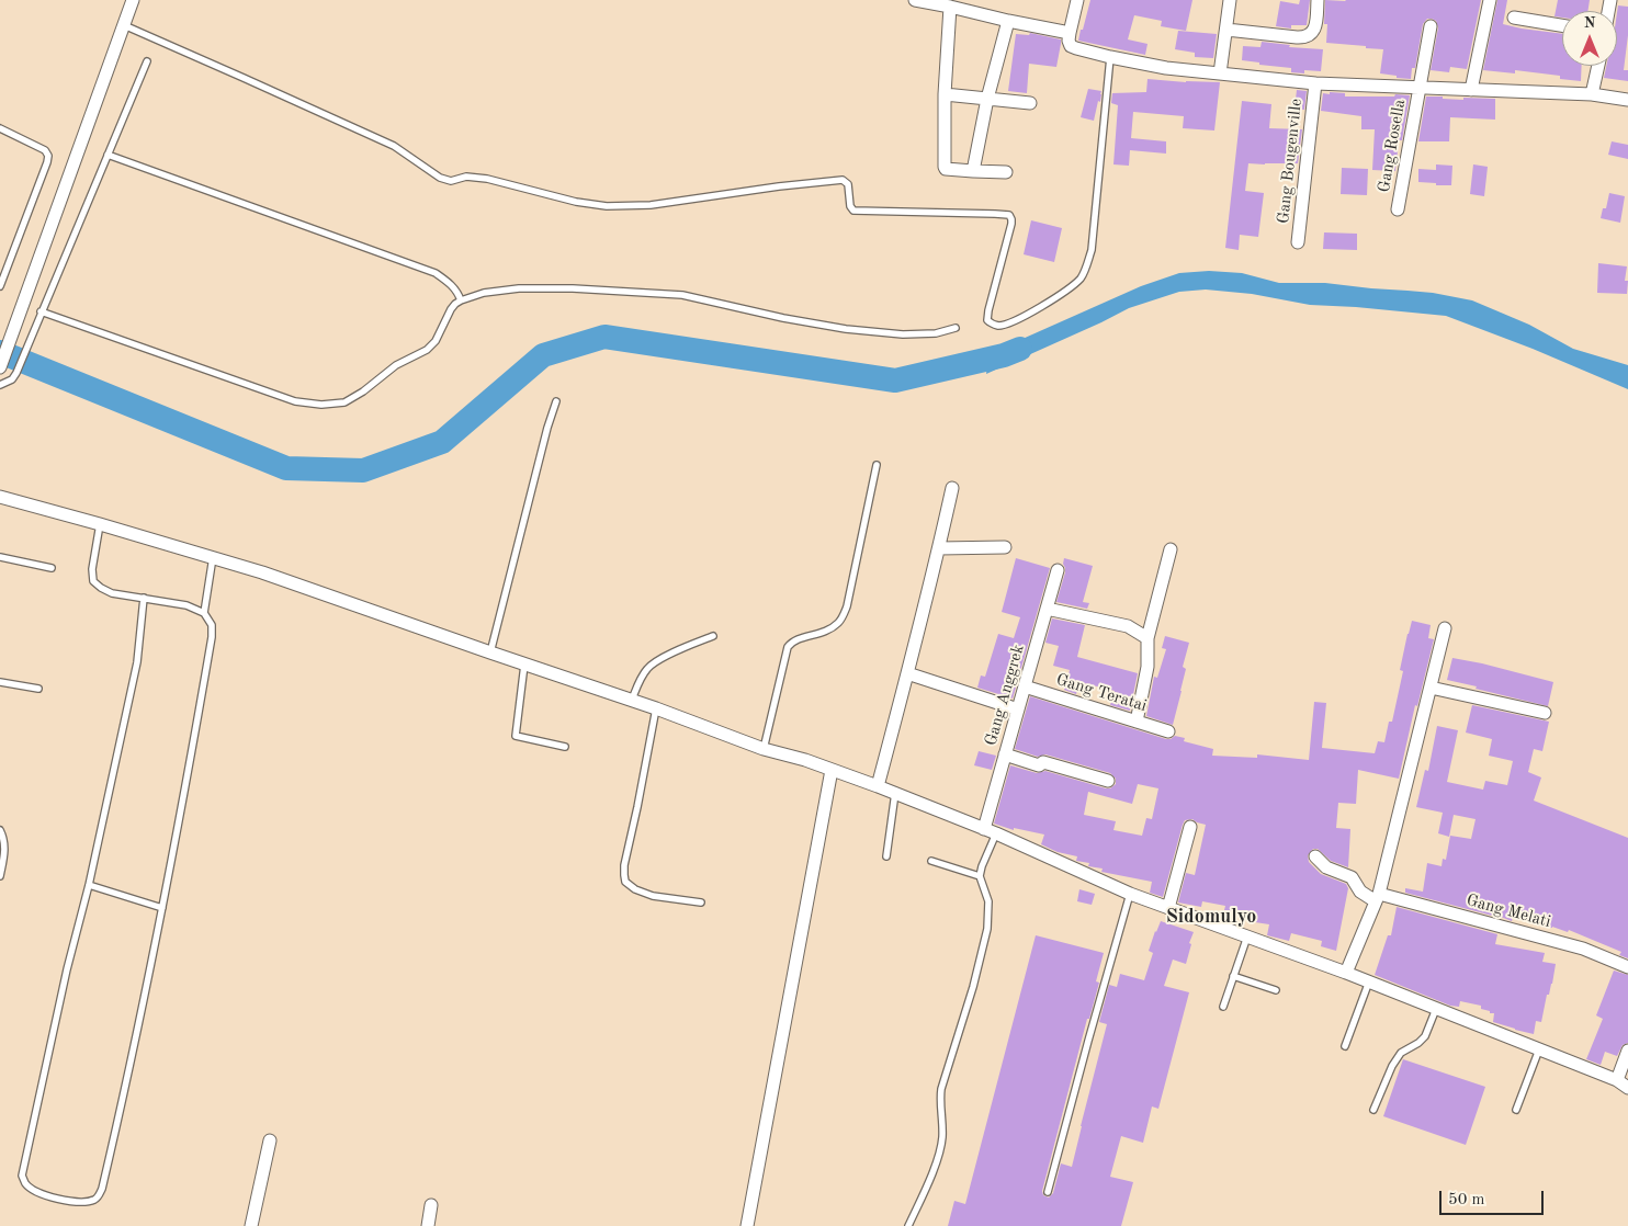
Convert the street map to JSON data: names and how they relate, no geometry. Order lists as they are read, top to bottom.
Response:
{
  "streets": {
    "street": [
      "Gang Rosella",
      "Gang Bougenville",
      "Gang Teratai",
      "Gang Anggrek",
      "Gang Melati"
    ]
  },
  "crossings": [
    ["Gang Teratai", "Gang Anggrek"]
  ],
  "districts": ["Sidomulyo"],
  "scale_bar": "50 m",
  "north": "top"
}
